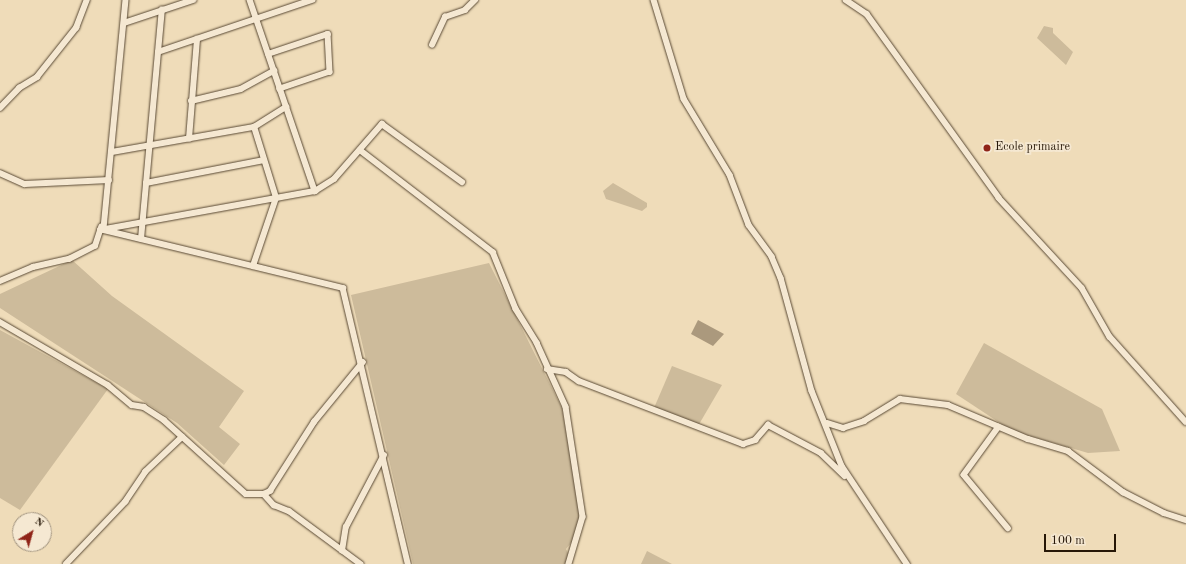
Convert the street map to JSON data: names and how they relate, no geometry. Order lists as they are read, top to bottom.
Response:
{
  "places": ["Ecole primaire"],
  "scale_bar": "100 m",
  "north": "top right"
}
